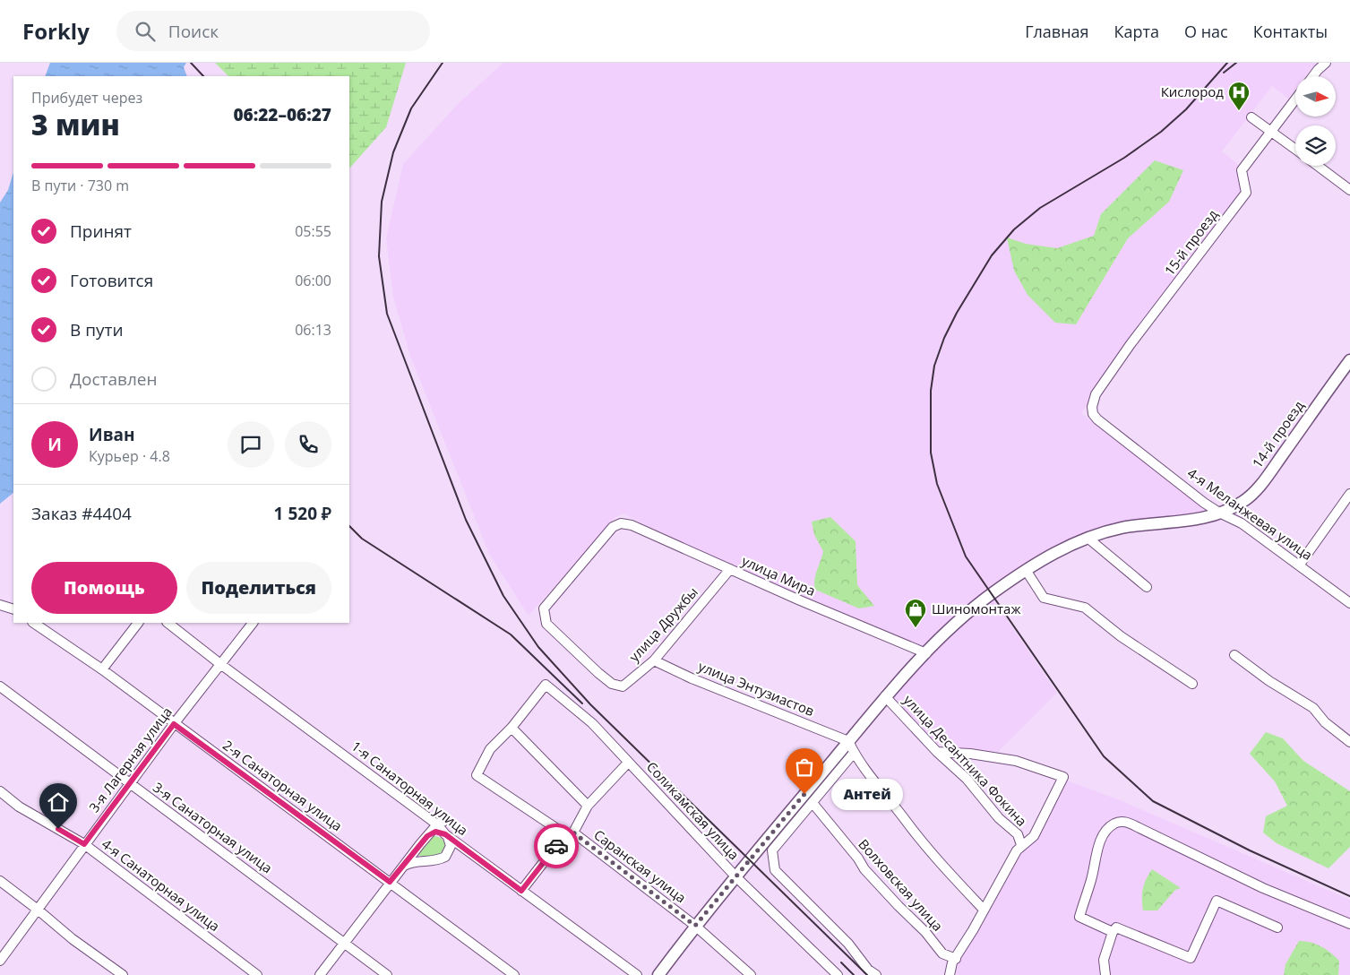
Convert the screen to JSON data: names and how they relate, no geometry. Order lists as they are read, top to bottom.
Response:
{
  "streets": {
    "main road": ["14-й проезд"],
    "street": [
      "15-й проезд",
      "4-я Меланжевая улица",
      "улица Мира",
      "улица Дружбы",
      "улица Энтузиастов",
      "3-я Лагерная улица",
      "улица Десантника Фокина",
      "2-я Санаторная улица",
      "1-я Санаторная улица",
      "Соликамская улица",
      "3-я Санаторная улица",
      "Саранская улица",
      "4-я Санаторная улица",
      "Волховская улица"
    ]
  },
  "crossings": [
    ["15-й проезд", "4-я Меланжевая улица"],
    ["14-й проезд", "4-я Меланжевая улица"],
    ["14-й проезд", "улица Мира"],
    ["14-й проезд", "улица Энтузиастов"],
    ["14-й проезд", "улица Десантника Фокина"],
    ["14-й проезд", "Соликамская улица"],
    ["14-й проезд", "Саранская улица"],
    ["улица Мира", "улица Дружбы"],
    ["улица Дружбы", "улица Энтузиастов"],
    ["3-я Лагерная улица", "2-я Санаторная улица"],
    ["3-я Лагерная улица", "1-я Санаторная улица"],
    ["3-я Лагерная улица", "3-я Санаторная улица"],
    ["3-я Лагерная улица", "4-я Санаторная улица"],
    ["Соликамская улица", "Саранская улица"]
  ],
  "places": {
    "hospital": ["Кислород"],
    "shop": ["Шиномонтаж"],
    "other": ["Антей"]
  },
  "north": "right",
  "page": {
    "header": "Forkly",
    "search": "Поиск",
    "nav": [
      "Главная",
      "Карта",
      "О нас",
      "Контакты"
    ],
    "heading": ["3 мин", "Прибудет через", "06:22–06:27"],
    "panel": [
      "Иван",
      "Курьер · 4.8",
      "Заказ #4404",
      "1 520 ₽"
    ],
    "bar": "В пути · 730 m",
    "list": [
      ["Принят", "05:55"],
      ["Готовится", "06:00"],
      ["В пути", "06:13"],
      "Доставлен"
    ],
    "round": "И",
    "buttons": ["Помощь", "Поделиться"],
    "bubble": "Антей"
  }
}
